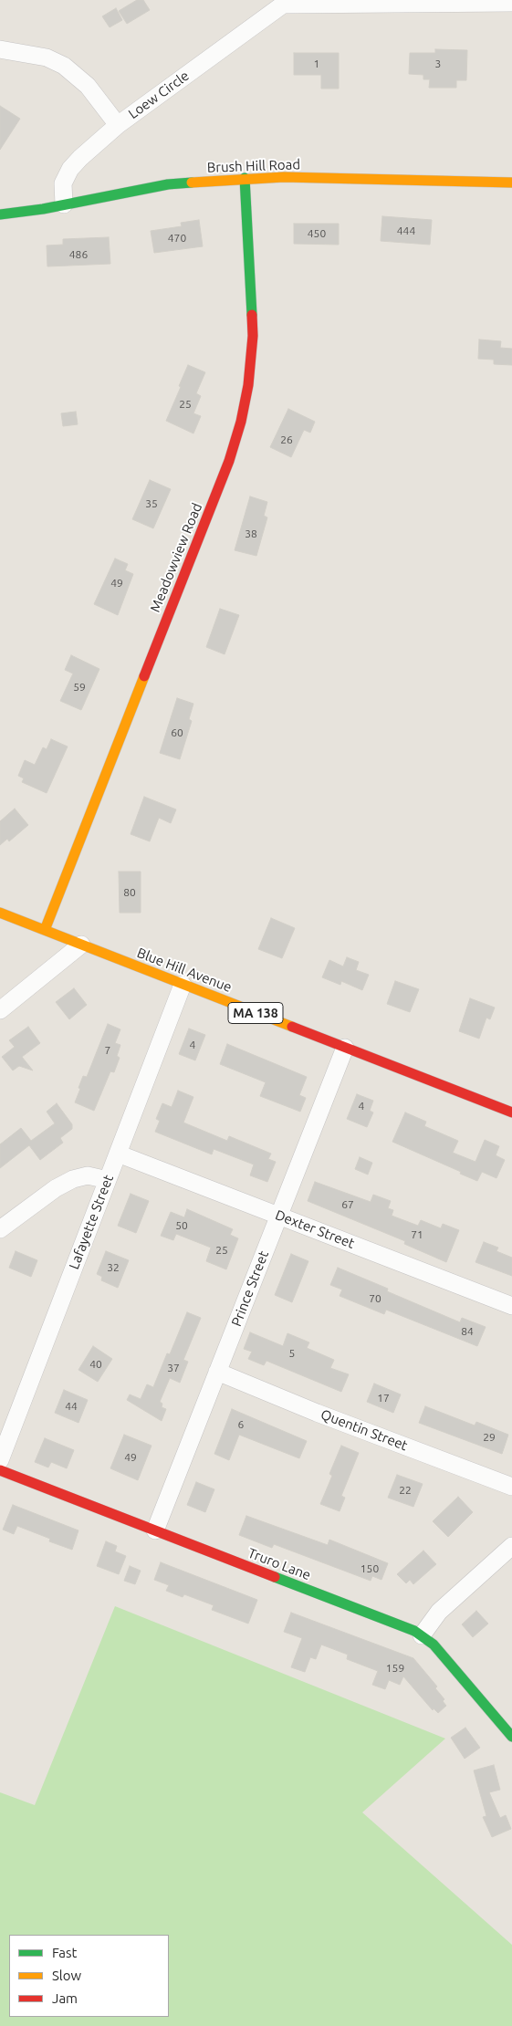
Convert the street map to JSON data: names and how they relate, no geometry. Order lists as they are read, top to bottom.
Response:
{
  "streets": {
    "main road": [
      "Brush Hill Road",
      "Meadowview Road",
      "Blue Hill Avenue",
      "MA 138",
      "Truro Lane"
    ],
    "street": [
      "Loew Circle",
      "Lafayette Street",
      "Dexter Street",
      "Prince Street",
      "Quentin Street"
    ]
  },
  "crossings": [
    ["Loew Circle", "Brush Hill Road"],
    ["Brush Hill Road", "Meadowview Road"],
    ["Meadowview Road", "Blue Hill Avenue"],
    ["Blue Hill Avenue", "Lafayette Street"],
    ["Blue Hill Avenue", "Prince Street"],
    ["Lafayette Street", "Dexter Street"],
    ["Dexter Street", "Prince Street"],
    ["Prince Street", "Quentin Street"],
    ["Prince Street", "Truro Lane"]
  ],
  "house_numbers": [
    "1",
    "3",
    "444",
    "450",
    "470",
    "486",
    "25",
    "26",
    "35",
    "38",
    "49",
    "59",
    "60",
    "80",
    "4",
    "7",
    "4",
    "67",
    "50",
    "71",
    "25",
    "32",
    "70",
    "84",
    "5",
    "40",
    "37",
    "17",
    "44",
    "6",
    "29",
    "49",
    "22",
    "150",
    "159"
  ],
  "legend": ["Fast", "Slow", "Jam"]
}
